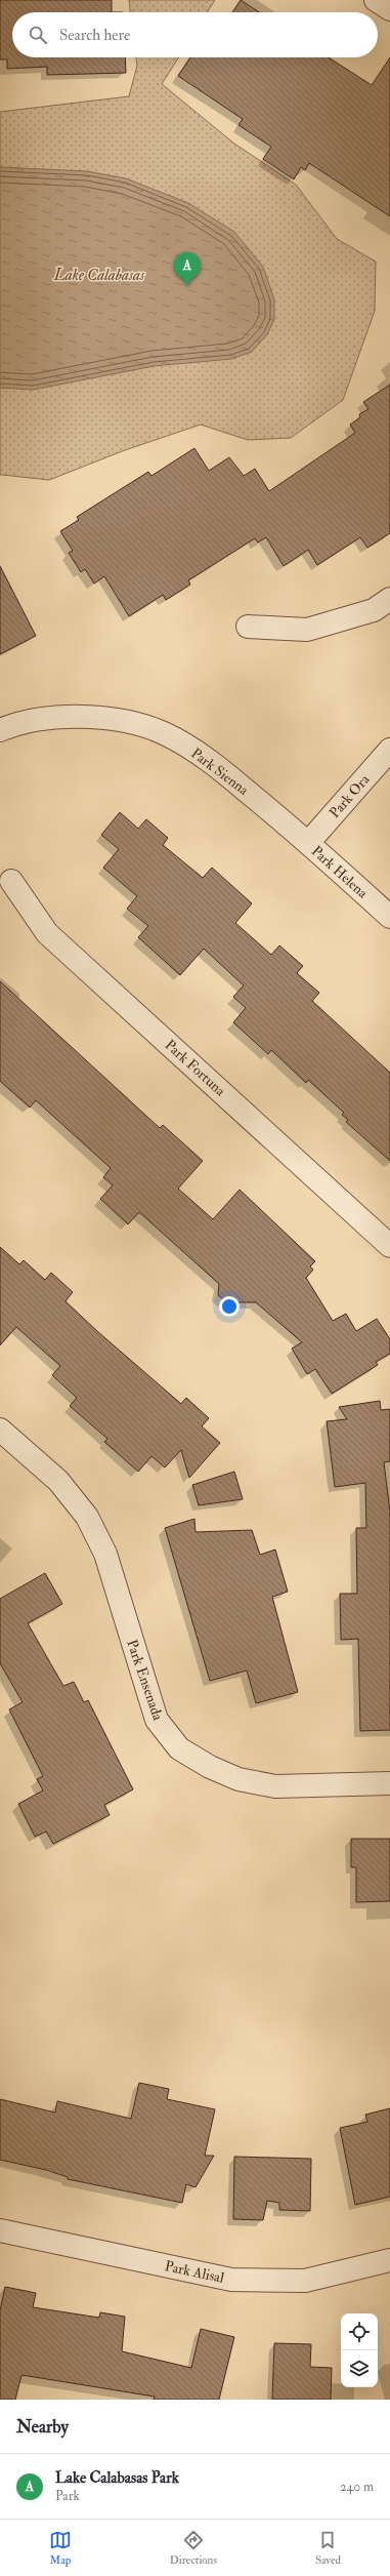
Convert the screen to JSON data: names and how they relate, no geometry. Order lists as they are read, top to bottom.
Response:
{
  "streets": {
    "street": [
      "Park Sienna",
      "Park Ora",
      "Park Helena",
      "Park Fortuna",
      "Park Ensenada",
      "Park Alisal"
    ]
  },
  "crossings": [
    ["Park Sienna", "Park Ora"],
    ["Park Sienna", "Park Helena"],
    ["Park Ora", "Park Helena"]
  ],
  "water": ["Lake Calabasas"],
  "page": {
    "search": "Search here",
    "pins": "A",
    "heading": "Nearby",
    "list": [
      {
        "mark": "A",
        "name": "Lake Calabasas Park",
        "note": "Park",
        "value": "240 m"
      }
    ],
    "nav": ["Map", "Directions", "Saved"]
  }
}
